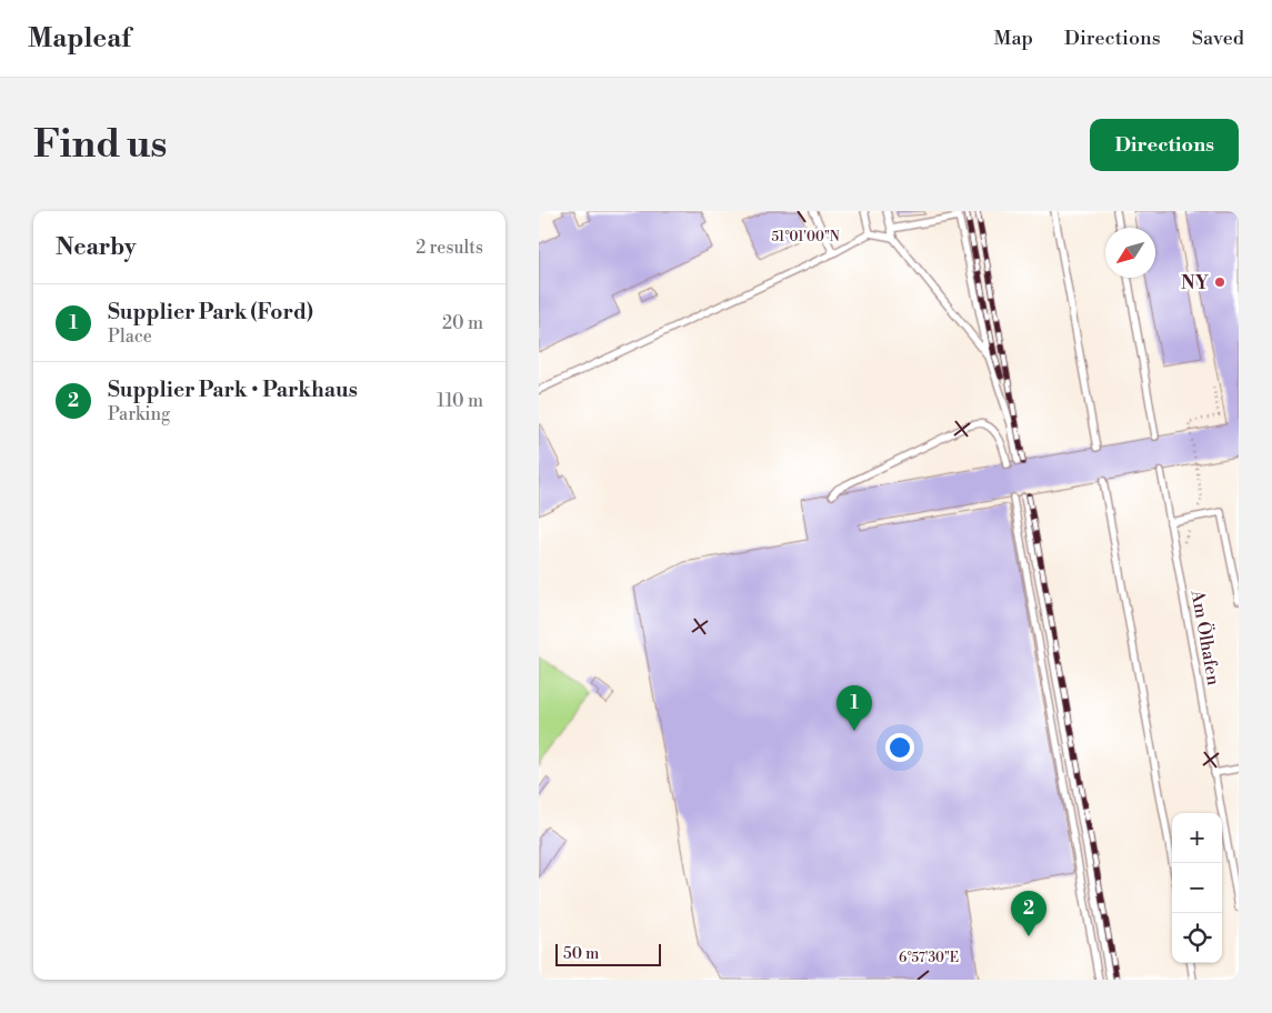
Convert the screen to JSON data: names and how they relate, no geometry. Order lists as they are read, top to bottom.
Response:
{
  "streets": {
    "lane": ["Am Ölhafen"]
  },
  "places": ["NY"],
  "scale_bar": "50 m",
  "north": "bottom left",
  "page": {
    "header": "Mapleaf",
    "nav": ["Map", "Directions", "Saved"],
    "buttons": "Directions",
    "title": "Find us",
    "heading": ["Nearby", "2 results"],
    "list": [
      {
        "mark": "1",
        "name": "Supplier Park (Ford)",
        "note": "Place",
        "value": "20 m"
      },
      {
        "mark": "2",
        "name": "Supplier Park • Parkhaus",
        "note": "Parking",
        "value": "110 m"
      }
    ],
    "pins": ["1", "2"],
    "map_buttons": ["+", "−"],
    "scale": "50 m"
  },
  "coordinates": ["51°01'00\"N", "6°57'30\"E"]
}
